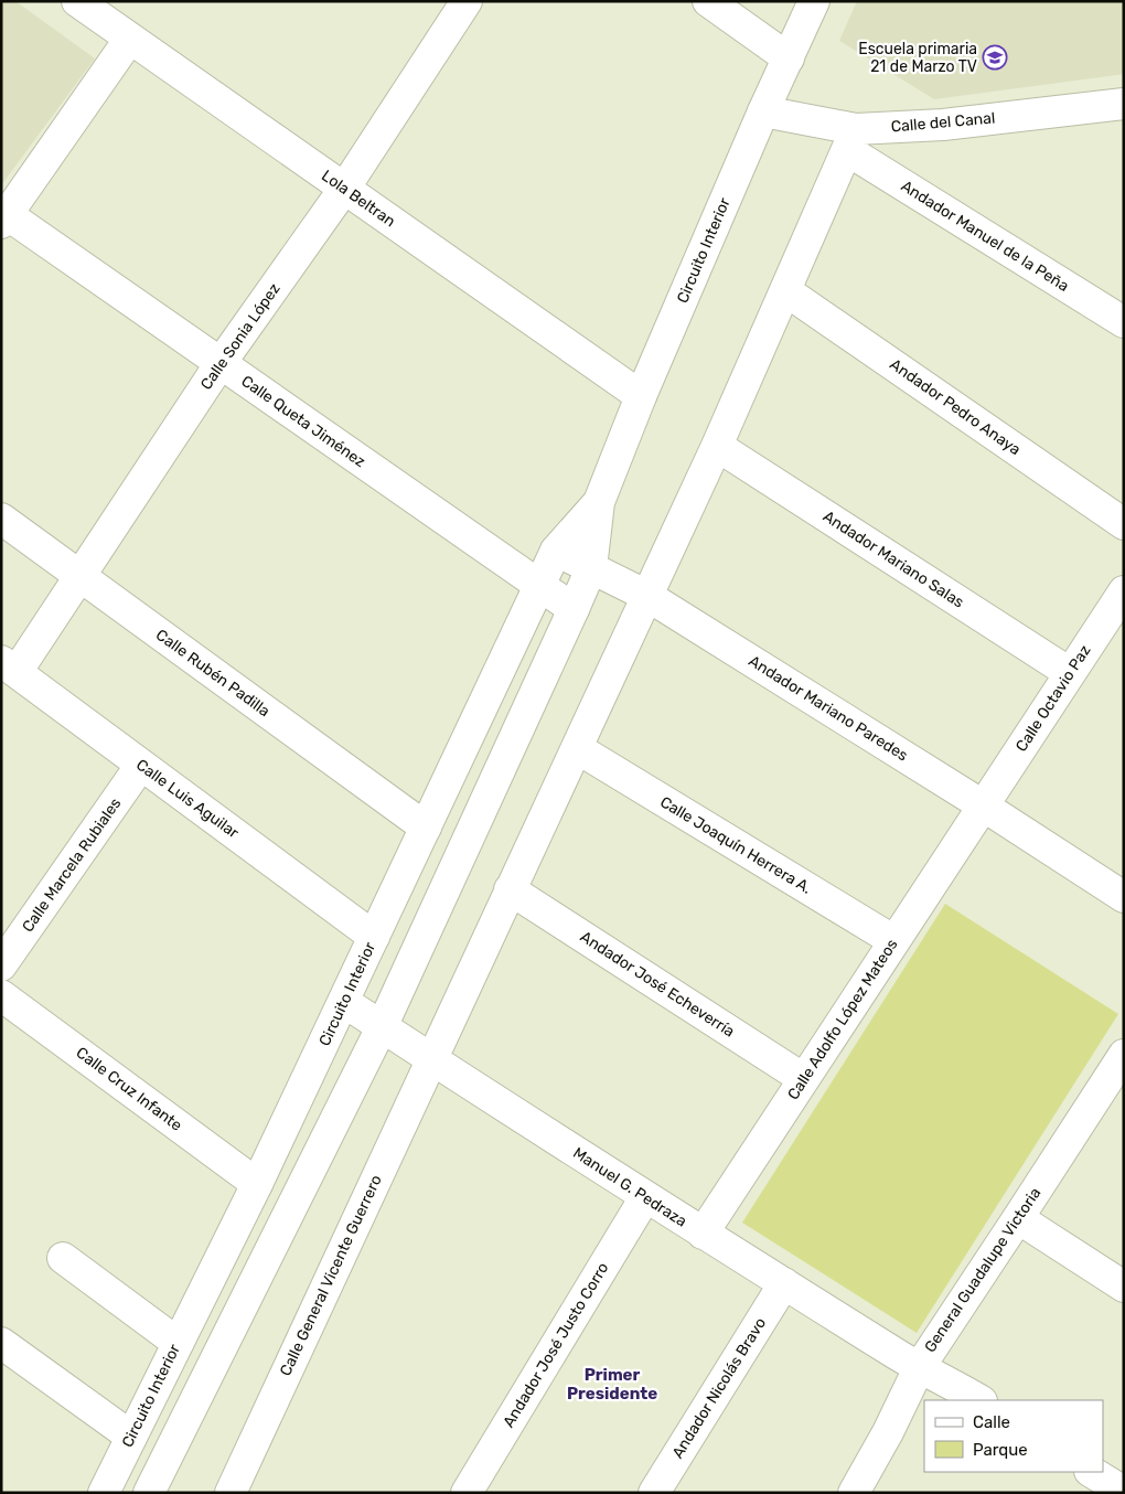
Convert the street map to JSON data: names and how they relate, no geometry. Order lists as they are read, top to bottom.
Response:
{
  "streets": {
    "street": [
      "Calle del Canal",
      "Lola Beltran",
      "Andador Manuel de la Peña",
      "Circuito Interior",
      "Calle Sonia López",
      "Andador Pedro Anaya",
      "Calle Queta Jiménez",
      "Andador Mariano Salas",
      "Calle Rubén Padilla",
      "Calle Octavio Paz",
      "Andador Mariano Paredes",
      "Calle Luis Aguilar",
      "Calle Joaquín Herrera A.",
      "Calle Marcela Rubiales",
      "Andador José Echeverría",
      "Calle Adolfo López Mateos",
      "Calle Cruz Infante",
      "Manuel G. Pedraza",
      "General Guadalupe Victoria",
      "Calle General Vicente Guerrero",
      "Andador José Justo Corro",
      "Andador Nicolás Bravo"
    ]
  },
  "crossings": [
    ["Calle del Canal", "Andador Manuel de la Peña"],
    ["Calle del Canal", "Circuito Interior"],
    ["Calle del Canal", "Calle General Vicente Guerrero"],
    ["Lola Beltran", "Circuito Interior"],
    ["Lola Beltran", "Calle Sonia López"],
    ["Andador Manuel de la Peña", "Calle General Vicente Guerrero"],
    ["Circuito Interior", "Calle Queta Jiménez"],
    ["Circuito Interior", "Calle Rubén Padilla"],
    ["Circuito Interior", "Andador Mariano Paredes"],
    ["Circuito Interior", "Calle Luis Aguilar"],
    ["Circuito Interior", "Calle Cruz Infante"],
    ["Circuito Interior", "Manuel G. Pedraza"],
    ["Calle Sonia López", "Calle Queta Jiménez"],
    ["Calle Sonia López", "Calle Rubén Padilla"],
    ["Calle Sonia López", "Calle Luis Aguilar"],
    ["Andador Pedro Anaya", "Calle General Vicente Guerrero"],
    ["Andador Mariano Salas", "Calle Octavio Paz"],
    ["Andador Mariano Salas", "Calle General Vicente Guerrero"],
    ["Calle Octavio Paz", "Andador Mariano Paredes"],
    ["Calle Octavio Paz", "Calle Adolfo López Mateos"],
    ["Andador Mariano Paredes", "Calle Adolfo López Mateos"],
    ["Andador Mariano Paredes", "Calle General Vicente Guerrero"],
    ["Calle Luis Aguilar", "Calle Marcela Rubiales"],
    ["Calle Joaquín Herrera A.", "Calle Adolfo López Mateos"],
    ["Calle Joaquín Herrera A.", "Calle General Vicente Guerrero"],
    ["Andador José Echeverría", "Calle Adolfo López Mateos"],
    ["Andador José Echeverría", "Calle General Vicente Guerrero"],
    ["Calle Adolfo López Mateos", "Manuel G. Pedraza"],
    ["Manuel G. Pedraza", "General Guadalupe Victoria"],
    ["Manuel G. Pedraza", "Calle General Vicente Guerrero"],
    ["Manuel G. Pedraza", "Andador José Justo Corro"],
    ["Manuel G. Pedraza", "Andador Nicolás Bravo"]
  ],
  "districts": ["Primer Presidente"],
  "places": {
    "school or university": ["Escuela primaria 21 de Marzo TV"]
  },
  "legend": ["Calle", "Parque"]
}
